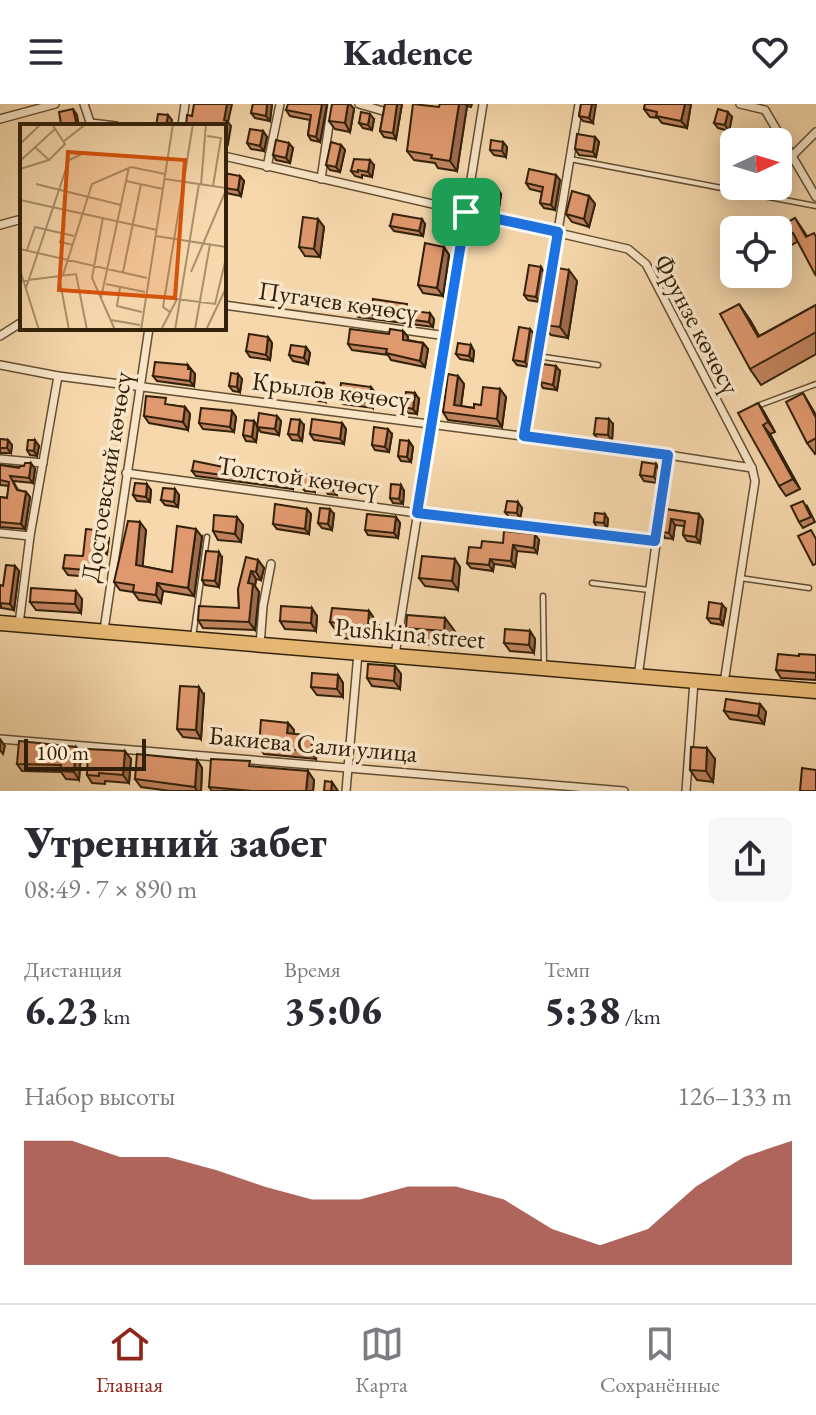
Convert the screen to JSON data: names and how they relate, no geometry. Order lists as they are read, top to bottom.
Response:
{
  "streets": {
    "highway": ["Pushkina street"],
    "street": [
      "Пугачев көчөсү",
      "Фрунзе көчөсү",
      "Крылов көчөсү",
      "Толстой көчөсү",
      "Достоевский көчөсү",
      "Бакиева Сали улица"
    ]
  },
  "crossings": [
    ["Фрунзе көчөсү", "Крылов көчөсү"],
    ["Фрунзе көчөсү", "Pushkina street"],
    ["Крылов көчөсү", "Достоевский көчөсү"],
    ["Толстой көчөсү", "Достоевский көчөсү"],
    ["Достоевский көчөсү", "Pushkina street"]
  ],
  "scale_bar": "100 m",
  "north": "right",
  "page": {
    "header": "Kadence",
    "scale": "100 m",
    "heading": ["Утренний забег", "08:49 · 7 × 890 m"],
    "stats": [
      ["Дистанция", "6.23 km"],
      ["Время", "35:06"],
      ["Темп", "5:38 /km"]
    ],
    "chart": ["Набор высоты", "126–133 m"],
    "tabs": ["Главная", "Карта", "Сохранённые"]
  }
}
